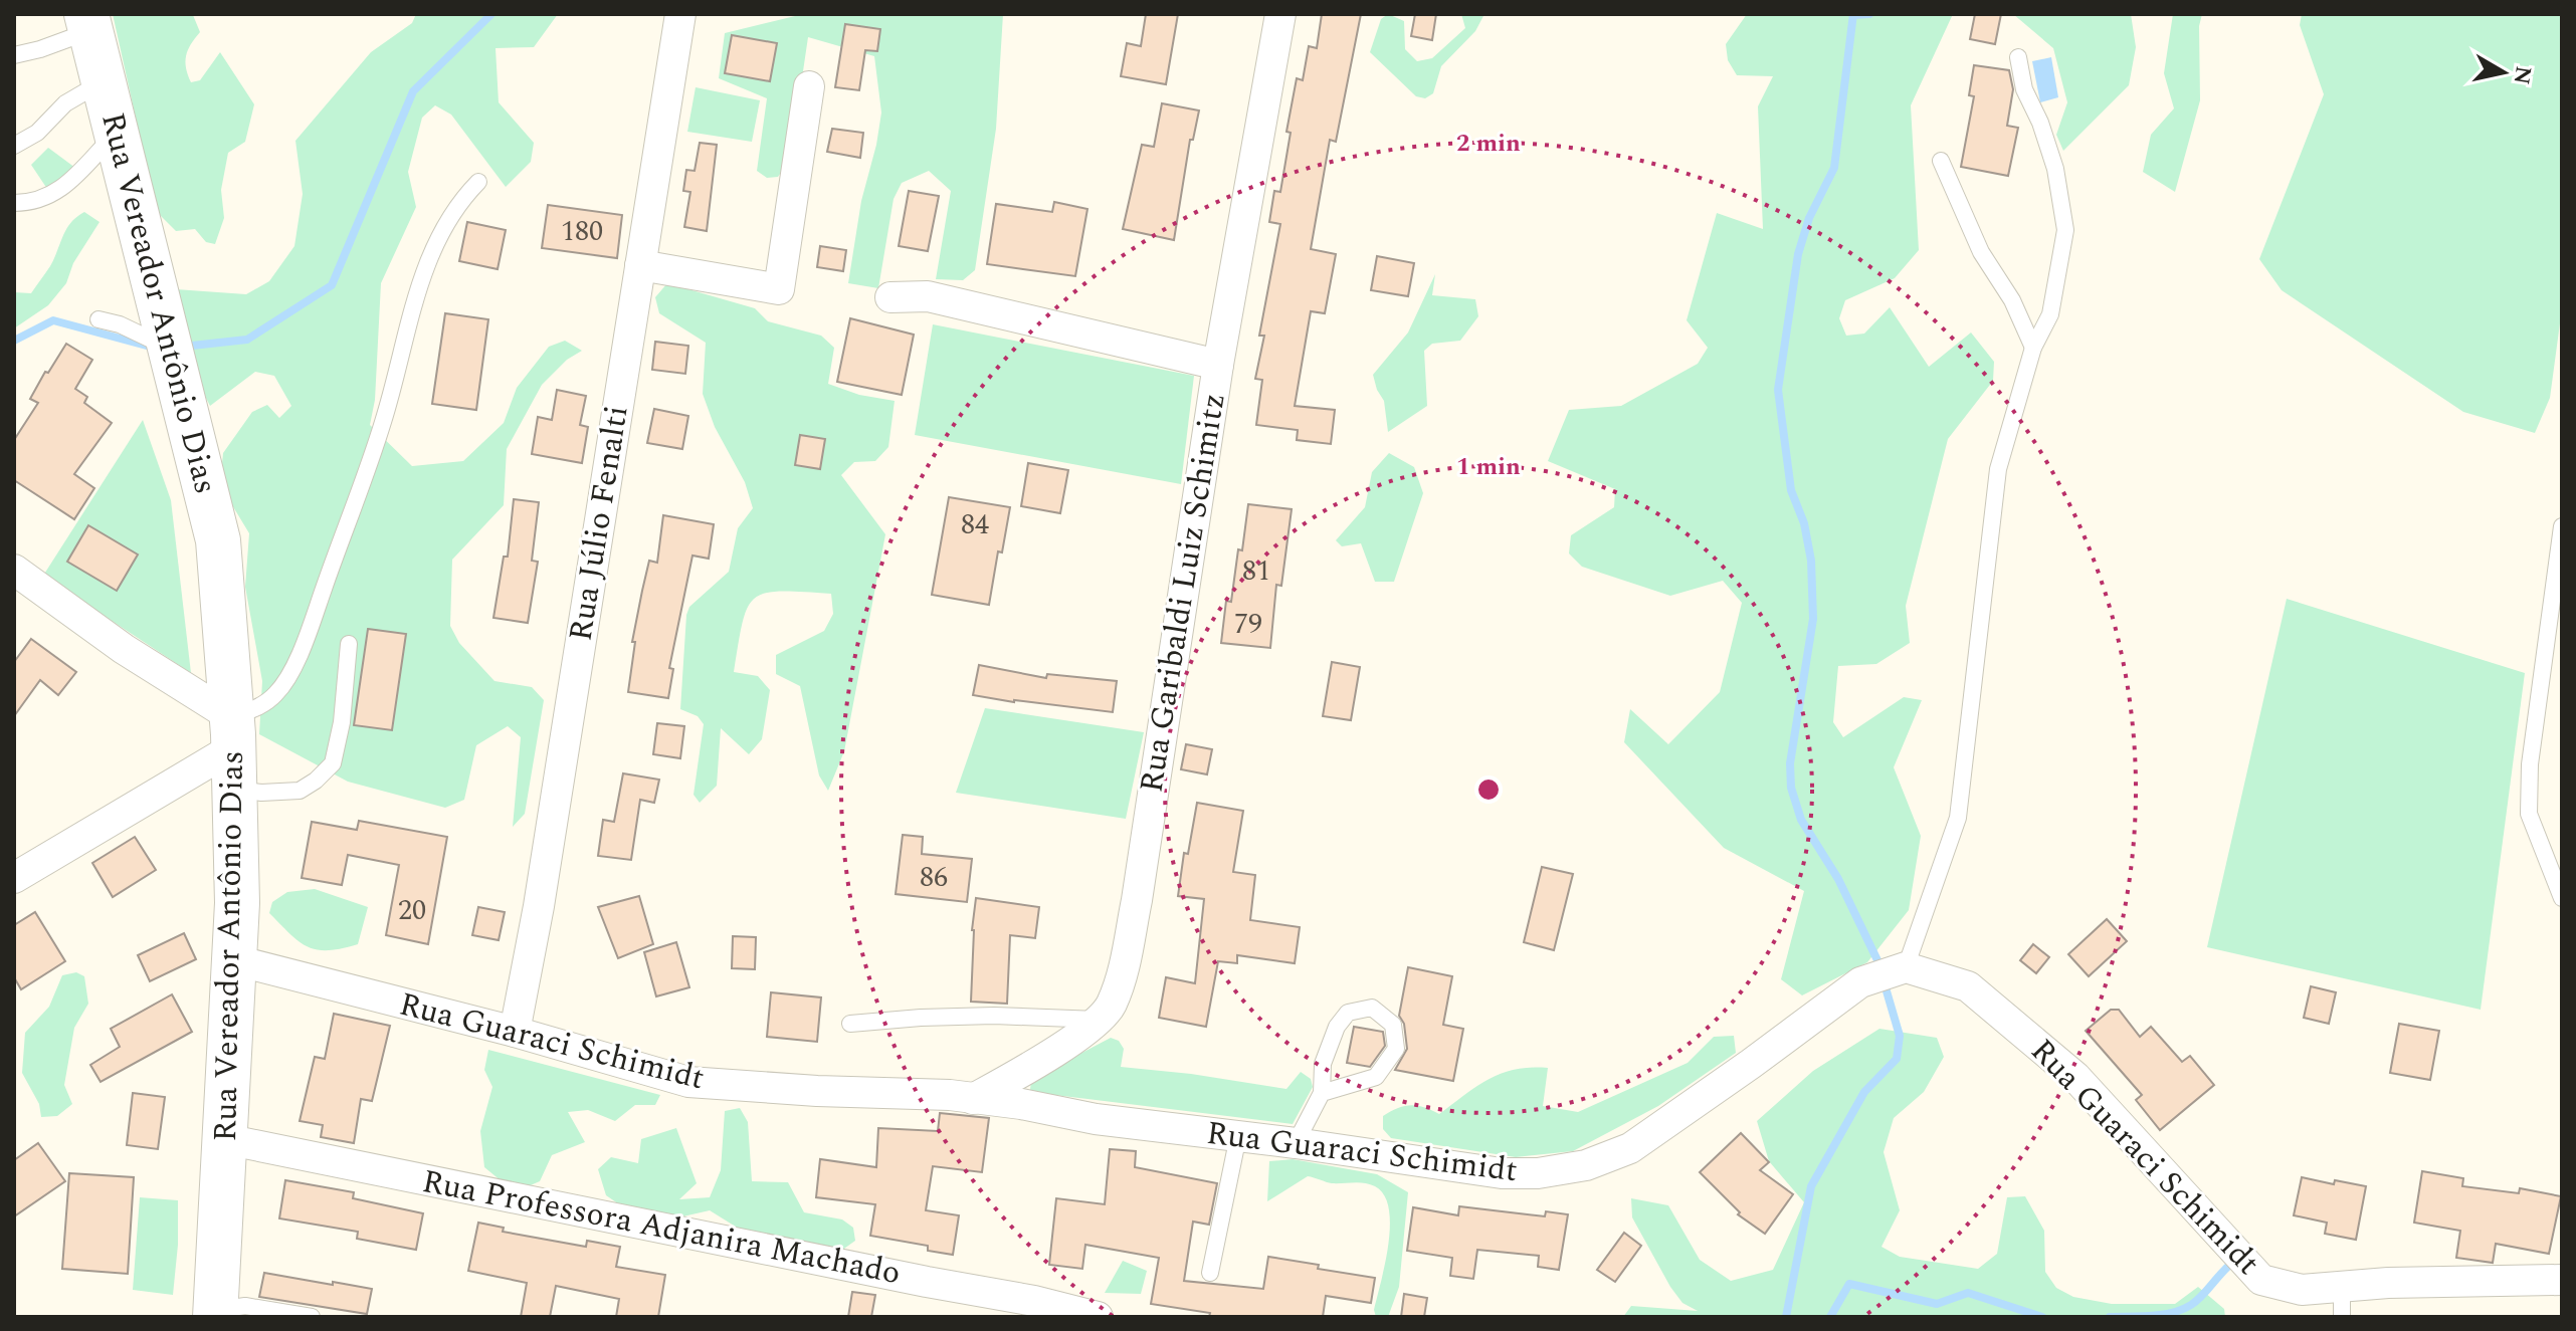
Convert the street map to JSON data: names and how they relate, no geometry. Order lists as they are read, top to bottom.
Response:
{
  "streets": {
    "street": [
      "Rua Vereador Antônio Dias",
      "Rua Júlio Fenalti",
      "Rua Garibaldi Luiz Schimitz",
      "Rua Guaraci Schimidt",
      "Rua Professora Adjanira Machado"
    ]
  },
  "crossings": [
    ["Rua Vereador Antônio Dias", "Rua Guaraci Schimidt"],
    ["Rua Vereador Antônio Dias", "Rua Professora Adjanira Machado"],
    ["Rua Júlio Fenalti", "Rua Guaraci Schimidt"],
    ["Rua Garibaldi Luiz Schimitz", "Rua Guaraci Schimidt"]
  ],
  "house_numbers": [
    "180",
    "84",
    "81",
    "79",
    "86",
    "20"
  ],
  "north": "right",
  "rings": ["2 min", "1 min"]
}
